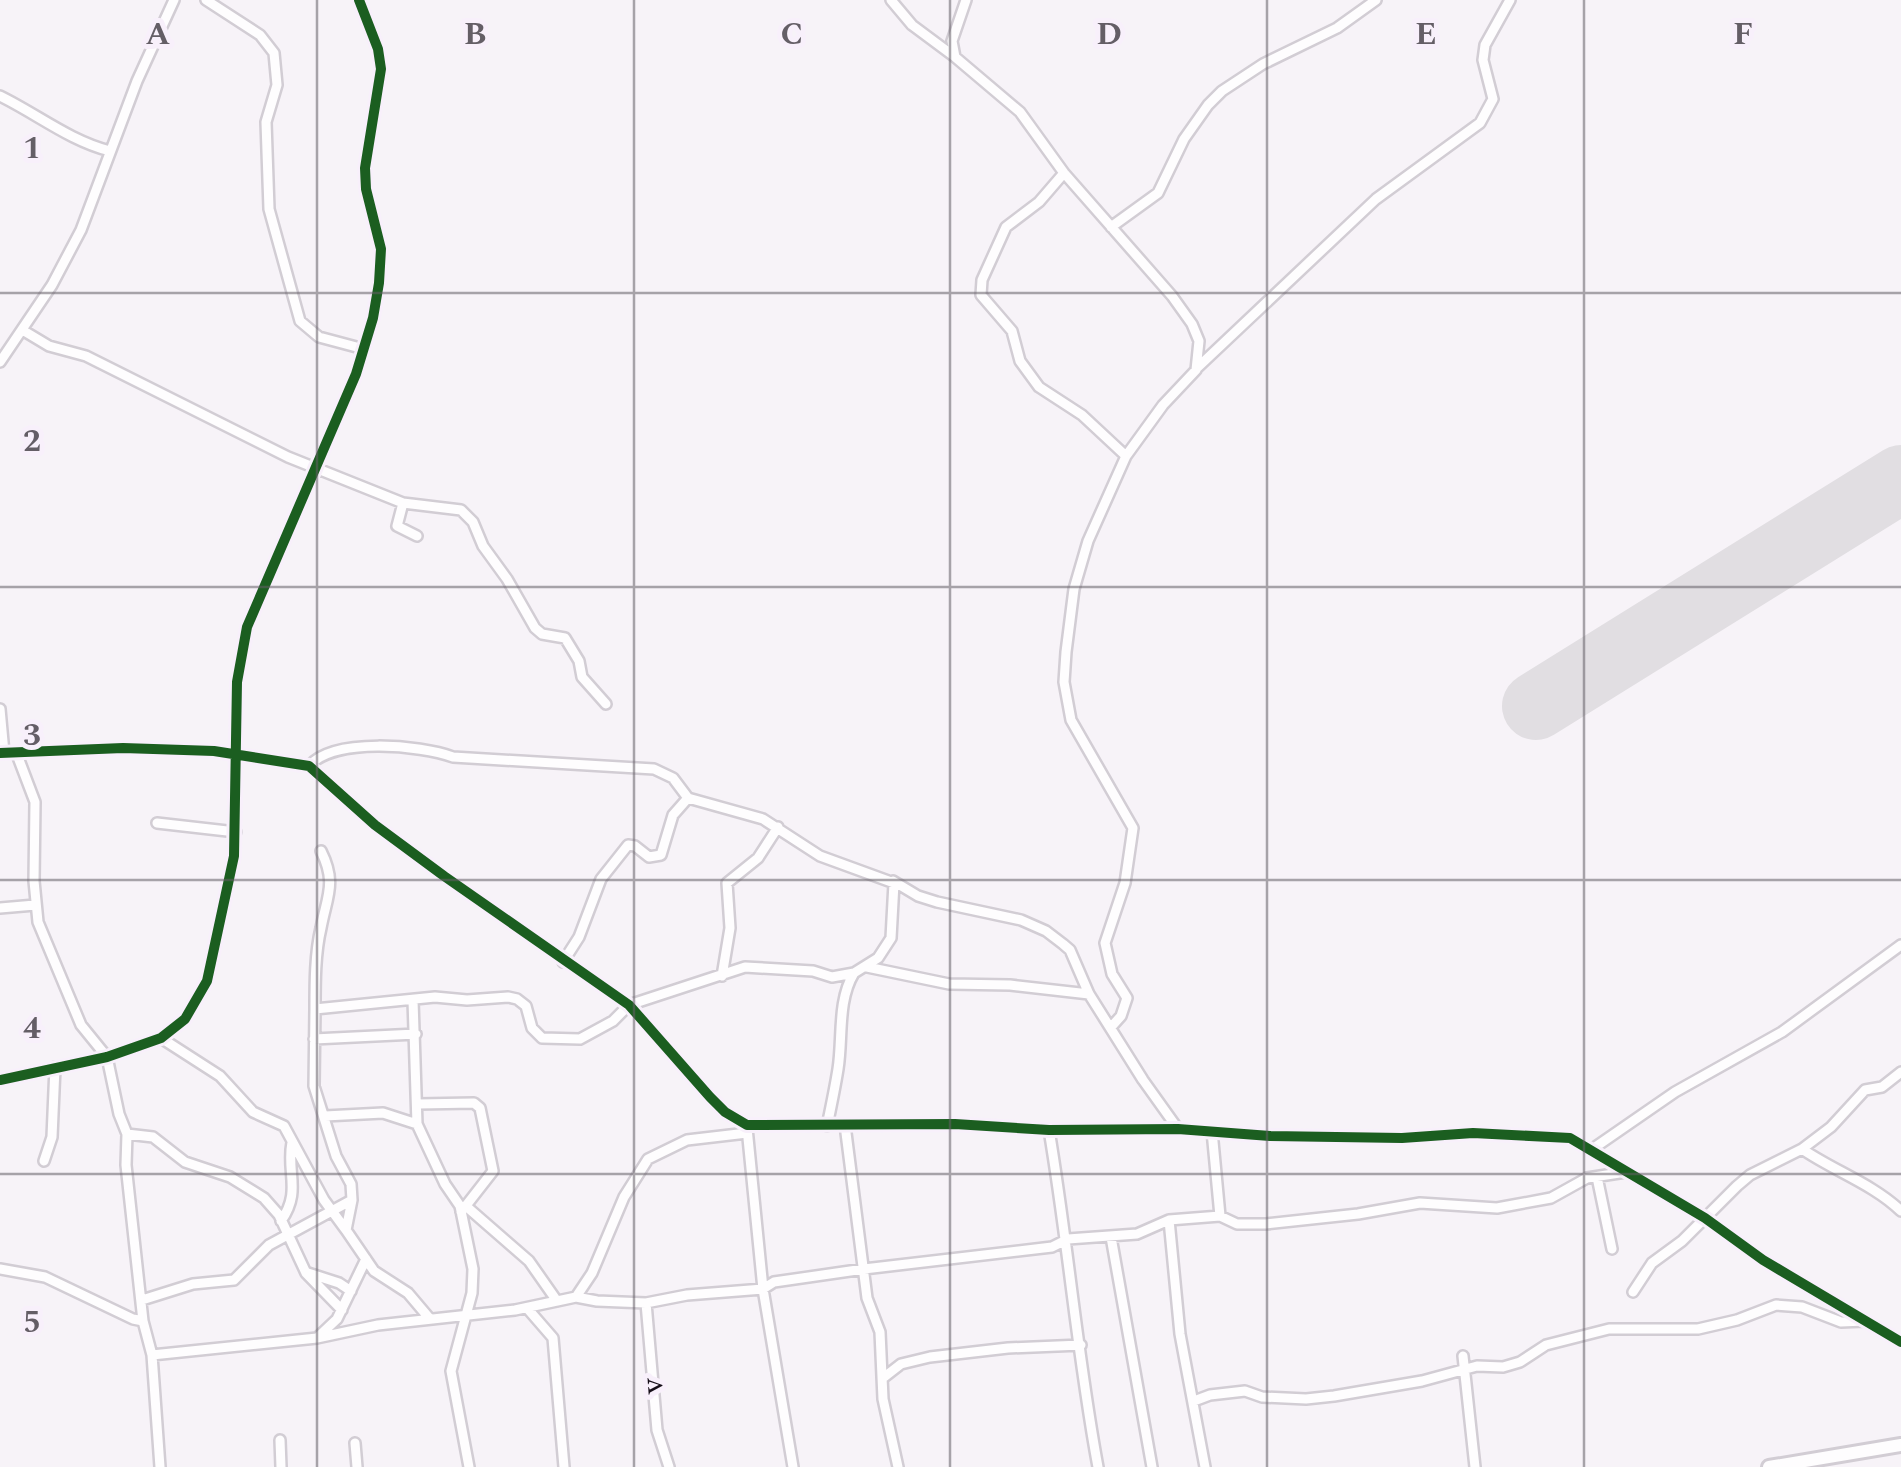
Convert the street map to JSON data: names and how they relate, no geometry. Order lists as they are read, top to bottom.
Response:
{
  "streets": {
    "street": ["v"]
  },
  "grid": {
    "columns": [
      "A",
      "B",
      "C",
      "D",
      "E",
      "F"
    ],
    "rows": [
      "1",
      "2",
      "3",
      "4",
      "5"
    ]
  }
}
